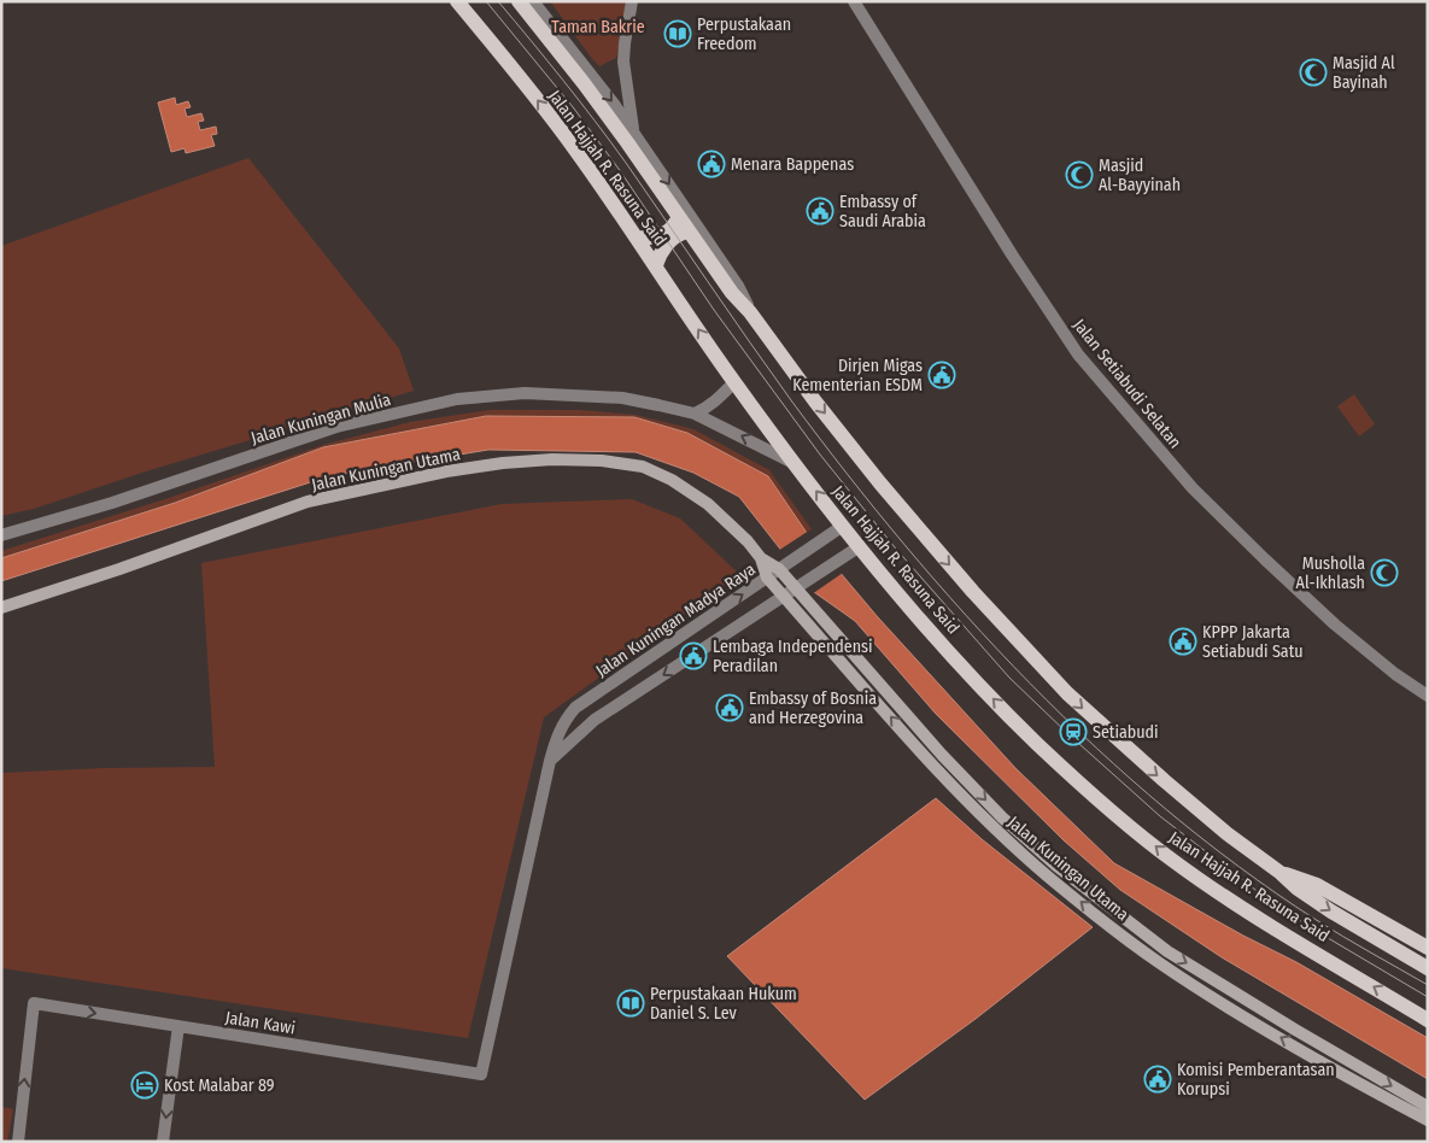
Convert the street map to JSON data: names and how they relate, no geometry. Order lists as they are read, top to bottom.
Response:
{
  "streets": {
    "main road": ["Jalan Hajjah R. Rasuna Said", "Jalan Kuningan Utama"],
    "street": [
      "Jalan Setiabudi Selatan",
      "Jalan Kuningan Mulia",
      "Jalan Kuningan Madya Raya",
      "Jalan Kawi"
    ]
  },
  "crossings": [
    ["Jalan Hajjah R. Rasuna Said", "Jalan Kuningan Mulia"],
    ["Jalan Hajjah R. Rasuna Said", "Jalan Kuningan Madya Raya"],
    ["Jalan Kuningan Utama", "Jalan Kuningan Madya Raya"],
    ["Jalan Kuningan Madya Raya", "Jalan Kawi"]
  ],
  "parks": ["Taman Bakrie"],
  "places": {
    "library": ["Perpustakaan Freedom", "Perpustakaan Hukum Daniel S. Lev"],
    "mosque": ["Masjid Al Bayinah", "Masjid Al-Bayyinah", "Musholla Al-Ikhlash"],
    "public building": [
      "Menara Bappenas",
      "Embassy of Saudi Arabia",
      "Dirjen Migas Kementerian ESDM",
      "KPPP Jakarta Setiabudi Satu",
      "Lembaga Independensi Peradilan",
      "Embassy of Bosnia and Herzegovina",
      "Komisi Pemberantasan Korupsi"
    ],
    "station": ["Setiabudi"],
    "hotel": ["Kost Malabar 89"]
  }
}
